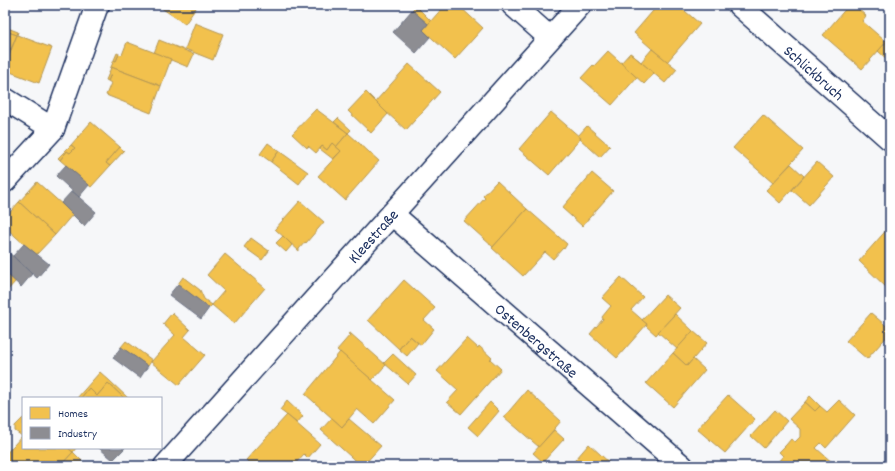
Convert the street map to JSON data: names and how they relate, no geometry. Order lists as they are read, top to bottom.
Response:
{
  "streets": {
    "street": ["Schlickbruch", "Kleestraße", "Ostenbergstraße"]
  },
  "crossings": [
    ["Kleestraße", "Ostenbergstraße"]
  ],
  "legend": ["Homes", "Industry"]
}
